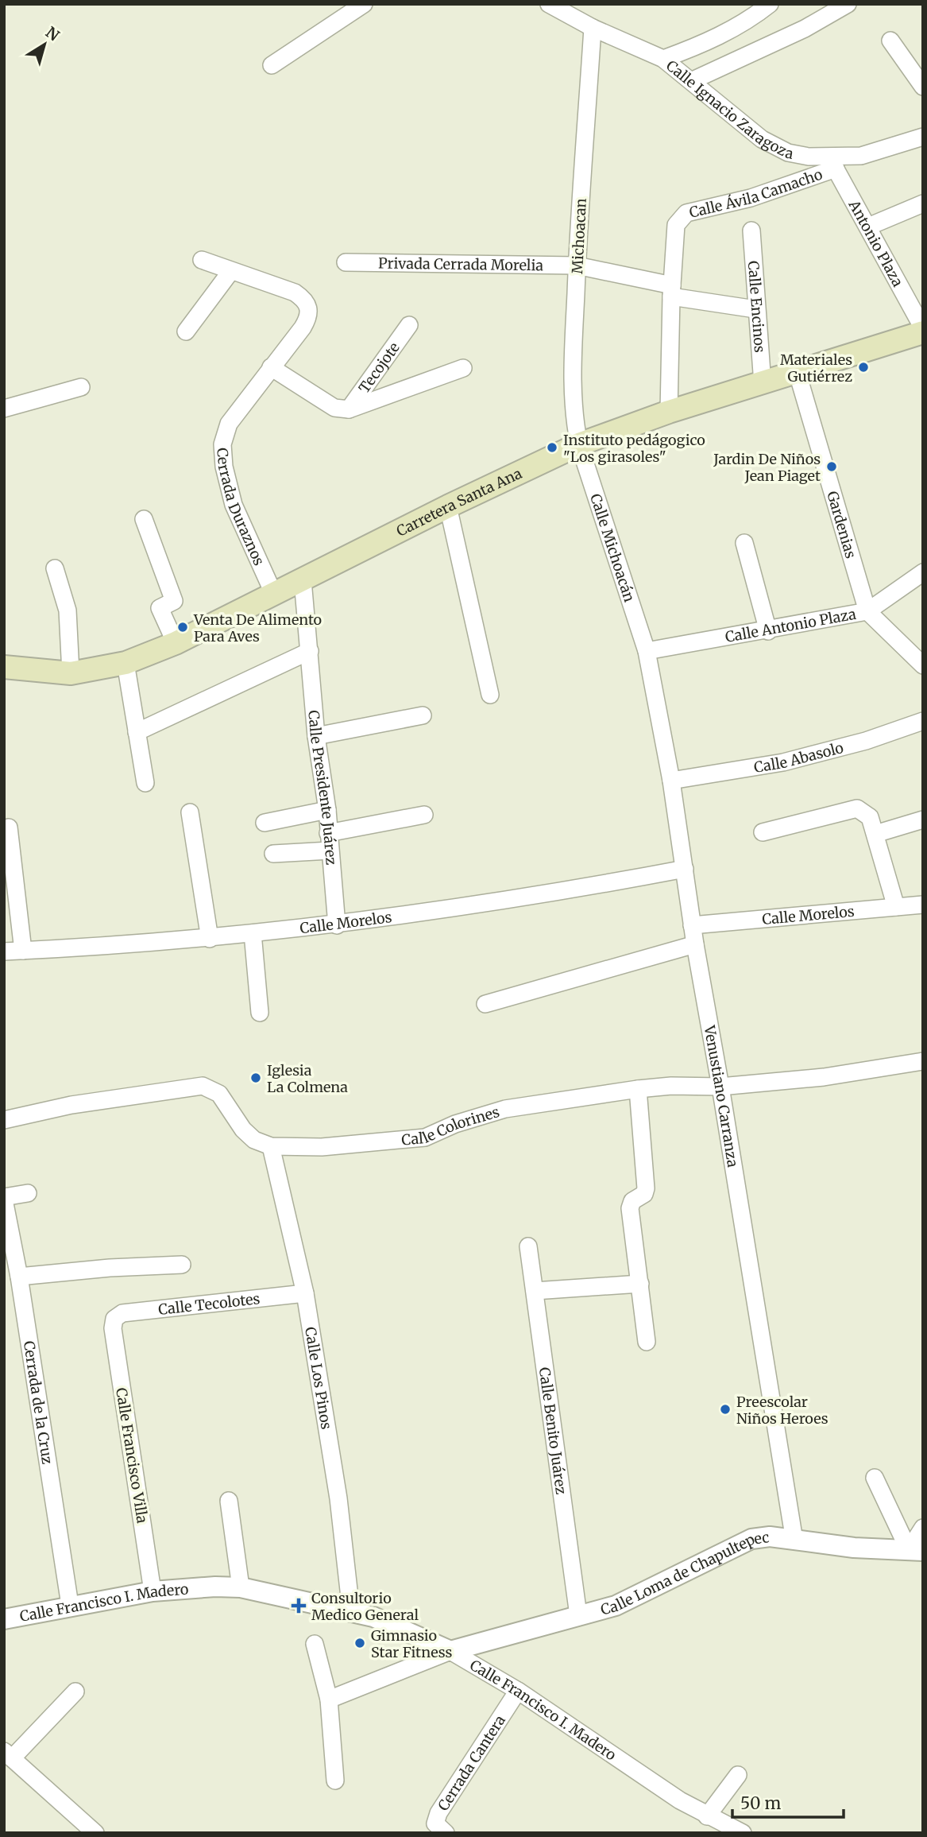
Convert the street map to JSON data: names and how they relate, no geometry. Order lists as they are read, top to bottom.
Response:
{
  "streets": {
    "main road": ["Carretera Santa Ana"],
    "street": [
      "Calle Ignacio Zaragoza",
      "Calle Ávila Camacho",
      "Michoacan",
      "Antonio Plaza",
      "Privada Cerrada Morelia",
      "Calle Encinos",
      "Tecojote",
      "Cerrada Duraznos",
      "Gardenias",
      "Calle Michoacán",
      "Calle Antonio Plaza",
      "Calle Abasolo",
      "Calle Presidente Juárez",
      "Calle Morelos",
      "Venustiano Carranza",
      "Calle Colorines",
      "Calle Tecolotes",
      "Calle Los Pinos",
      "Cerrada de la Cruz",
      "Calle Benito Juárez",
      "Calle Francisco Villa",
      "Calle Loma de Chapultepec",
      "Calle Francisco I. Madero",
      "Cerrada Cantera"
    ]
  },
  "crossings": [
    ["Calle Ignacio Zaragoza", "Calle Ávila Camacho"],
    ["Calle Ignacio Zaragoza", "Michoacan"],
    ["Calle Ignacio Zaragoza", "Antonio Plaza"],
    ["Calle Ávila Camacho", "Antonio Plaza"],
    ["Calle Ávila Camacho", "Carretera Santa Ana"],
    ["Michoacan", "Privada Cerrada Morelia"],
    ["Michoacan", "Carretera Santa Ana"],
    ["Michoacan", "Calle Michoacán"],
    ["Antonio Plaza", "Carretera Santa Ana"],
    ["Calle Encinos", "Carretera Santa Ana"],
    ["Carretera Santa Ana", "Cerrada Duraznos"],
    ["Carretera Santa Ana", "Gardenias"],
    ["Carretera Santa Ana", "Calle Michoacán"],
    ["Carretera Santa Ana", "Calle Presidente Juárez"],
    ["Gardenias", "Calle Antonio Plaza"],
    ["Calle Michoacán", "Calle Antonio Plaza"],
    ["Calle Michoacán", "Venustiano Carranza"],
    ["Calle Antonio Plaza", "Venustiano Carranza"],
    ["Calle Abasolo", "Venustiano Carranza"],
    ["Calle Presidente Juárez", "Calle Morelos"],
    ["Calle Morelos", "Venustiano Carranza"],
    ["Venustiano Carranza", "Calle Colorines"],
    ["Venustiano Carranza", "Calle Loma de Chapultepec"],
    ["Calle Colorines", "Calle Los Pinos"],
    ["Calle Tecolotes", "Calle Los Pinos"],
    ["Calle Tecolotes", "Calle Francisco Villa"],
    ["Calle Los Pinos", "Calle Francisco I. Madero"],
    ["Cerrada de la Cruz", "Calle Francisco I. Madero"],
    ["Calle Benito Juárez", "Calle Loma de Chapultepec"],
    ["Calle Francisco Villa", "Calle Francisco I. Madero"],
    ["Calle Loma de Chapultepec", "Calle Francisco I. Madero"],
    ["Calle Francisco I. Madero", "Cerrada Cantera"]
  ],
  "places": {
    "other": [
      "Materiales Gutiérrez",
      "Instituto pedágogico \"Los girasoles\"",
      "Jardin De Niños Jean Piaget",
      "Venta De Alimento Para Aves",
      "Iglesia La Colmena",
      "Preescolar Niños Heroes",
      "Gimnasio Star Fitness"
    ],
    "health": ["Consultorio Medico General"]
  },
  "scale_bar": "50 m",
  "north": "top right"
}
